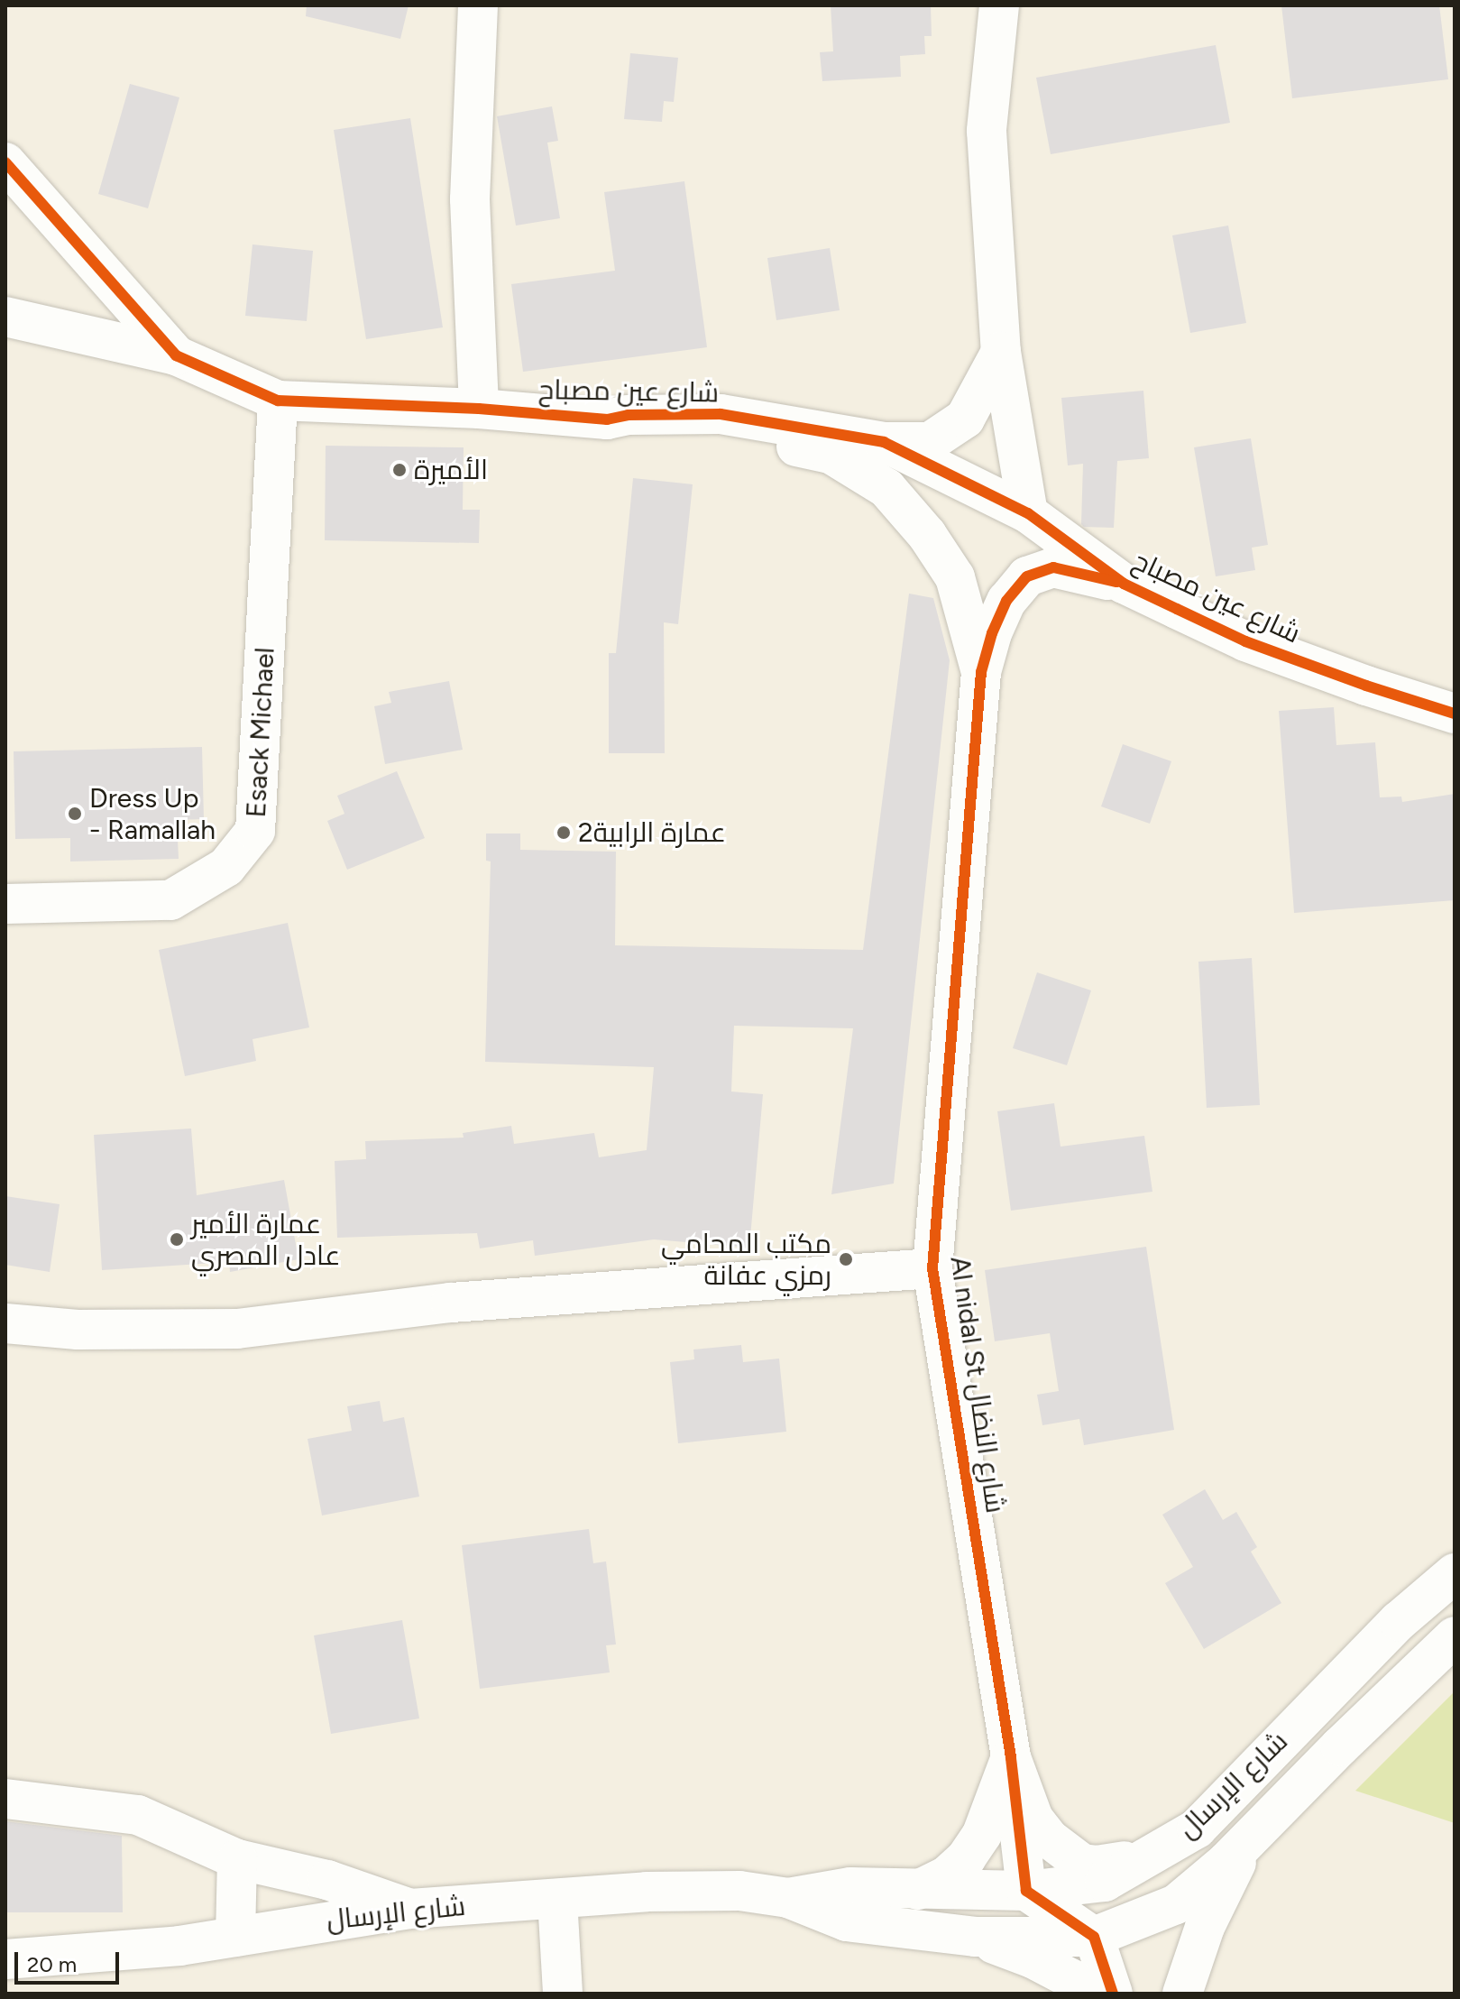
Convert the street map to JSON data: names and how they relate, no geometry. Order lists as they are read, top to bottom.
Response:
{
  "streets": {
    "street": [
      "شارع عين مصباح",
      "Esack Michael",
      "Al nidal St شارع النضال",
      "شارع الإرسال"
    ]
  },
  "crossings": [
    ["شارع عين مصباح", "Esack Michael"],
    ["Al nidal St شارع النضال", "شارع الإرسال"]
  ],
  "places": [
    "الأميرة",
    "Dress Up - Ramallah",
    "عمارة الرابية2",
    "عمارة الأمير عادل المصري",
    "مكتب المحامي رمزي عفانة"
  ],
  "scale_bar": "20 m"
}
